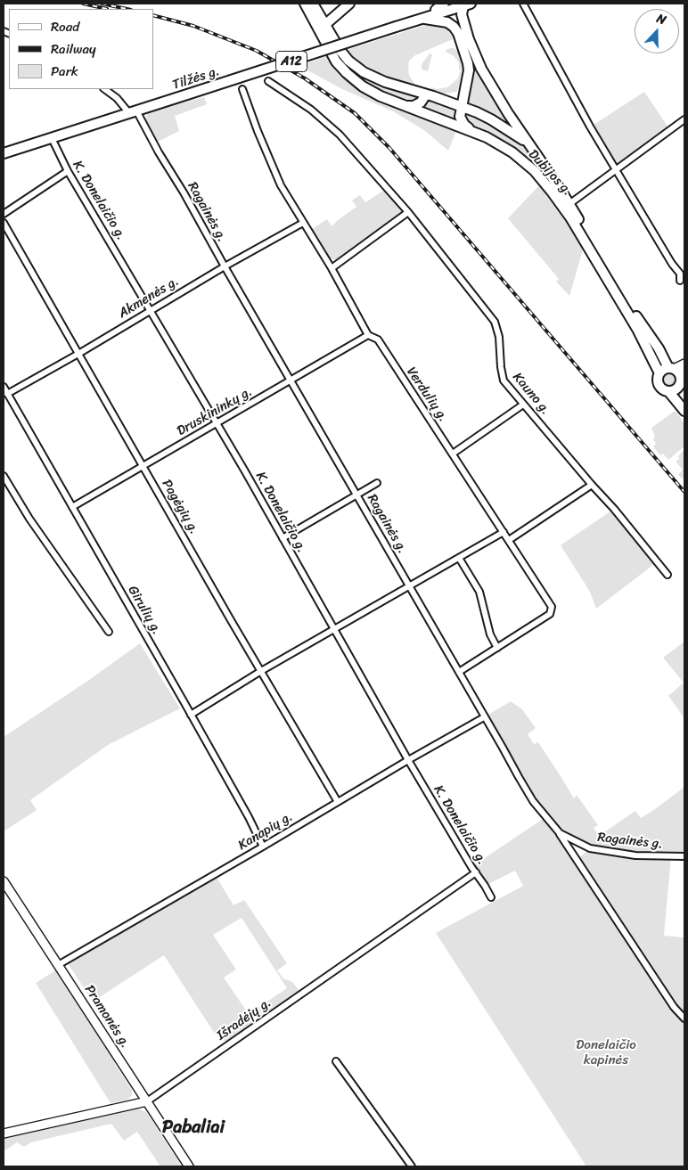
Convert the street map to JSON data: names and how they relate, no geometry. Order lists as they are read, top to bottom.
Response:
{
  "streets": {
    "main road": [
      "A12",
      "Tilžės g.",
      "Dubijos g.",
      "Pramonės g.",
      "Išradėjų g."
    ],
    "street": [
      "K. Donelaičio g.",
      "Ragainės g.",
      "Akmenės g.",
      "Kauno g.",
      "Verdulių g.",
      "Druskininkų g.",
      "Pagėgių g.",
      "Girulių g.",
      "Kanapių g."
    ]
  },
  "crossings": [
    ["Tilžės g.", "Dubijos g."],
    ["Tilžės g.", "K. Donelaičio g."],
    ["Tilžės g.", "Ragainės g."],
    ["K. Donelaičio g.", "Akmenės g."],
    ["K. Donelaičio g.", "Druskininkų g."],
    ["K. Donelaičio g.", "Kanapių g."],
    ["K. Donelaičio g.", "Išradėjų g."],
    ["Ragainės g.", "Akmenės g."],
    ["Ragainės g.", "Verdulių g."],
    ["Ragainės g.", "Druskininkų g."],
    ["Ragainės g.", "Kanapių g."],
    ["Akmenės g.", "Verdulių g."],
    ["Akmenės g.", "Pagėgių g."],
    ["Akmenės g.", "Girulių g."],
    ["Verdulių g.", "Druskininkų g."],
    ["Druskininkų g.", "Pagėgių g."],
    ["Druskininkų g.", "Girulių g."],
    ["Pagėgių g.", "Kanapių g."],
    ["Girulių g.", "Kanapių g."],
    ["Kanapių g.", "Pramonės g."],
    ["Pramonės g.", "Išradėjų g."]
  ],
  "districts": ["Pabaliai"],
  "parks": ["Donelaičio kapinės"],
  "legend": ["Road", "Railway", "Park"],
  "north": "top"
}
